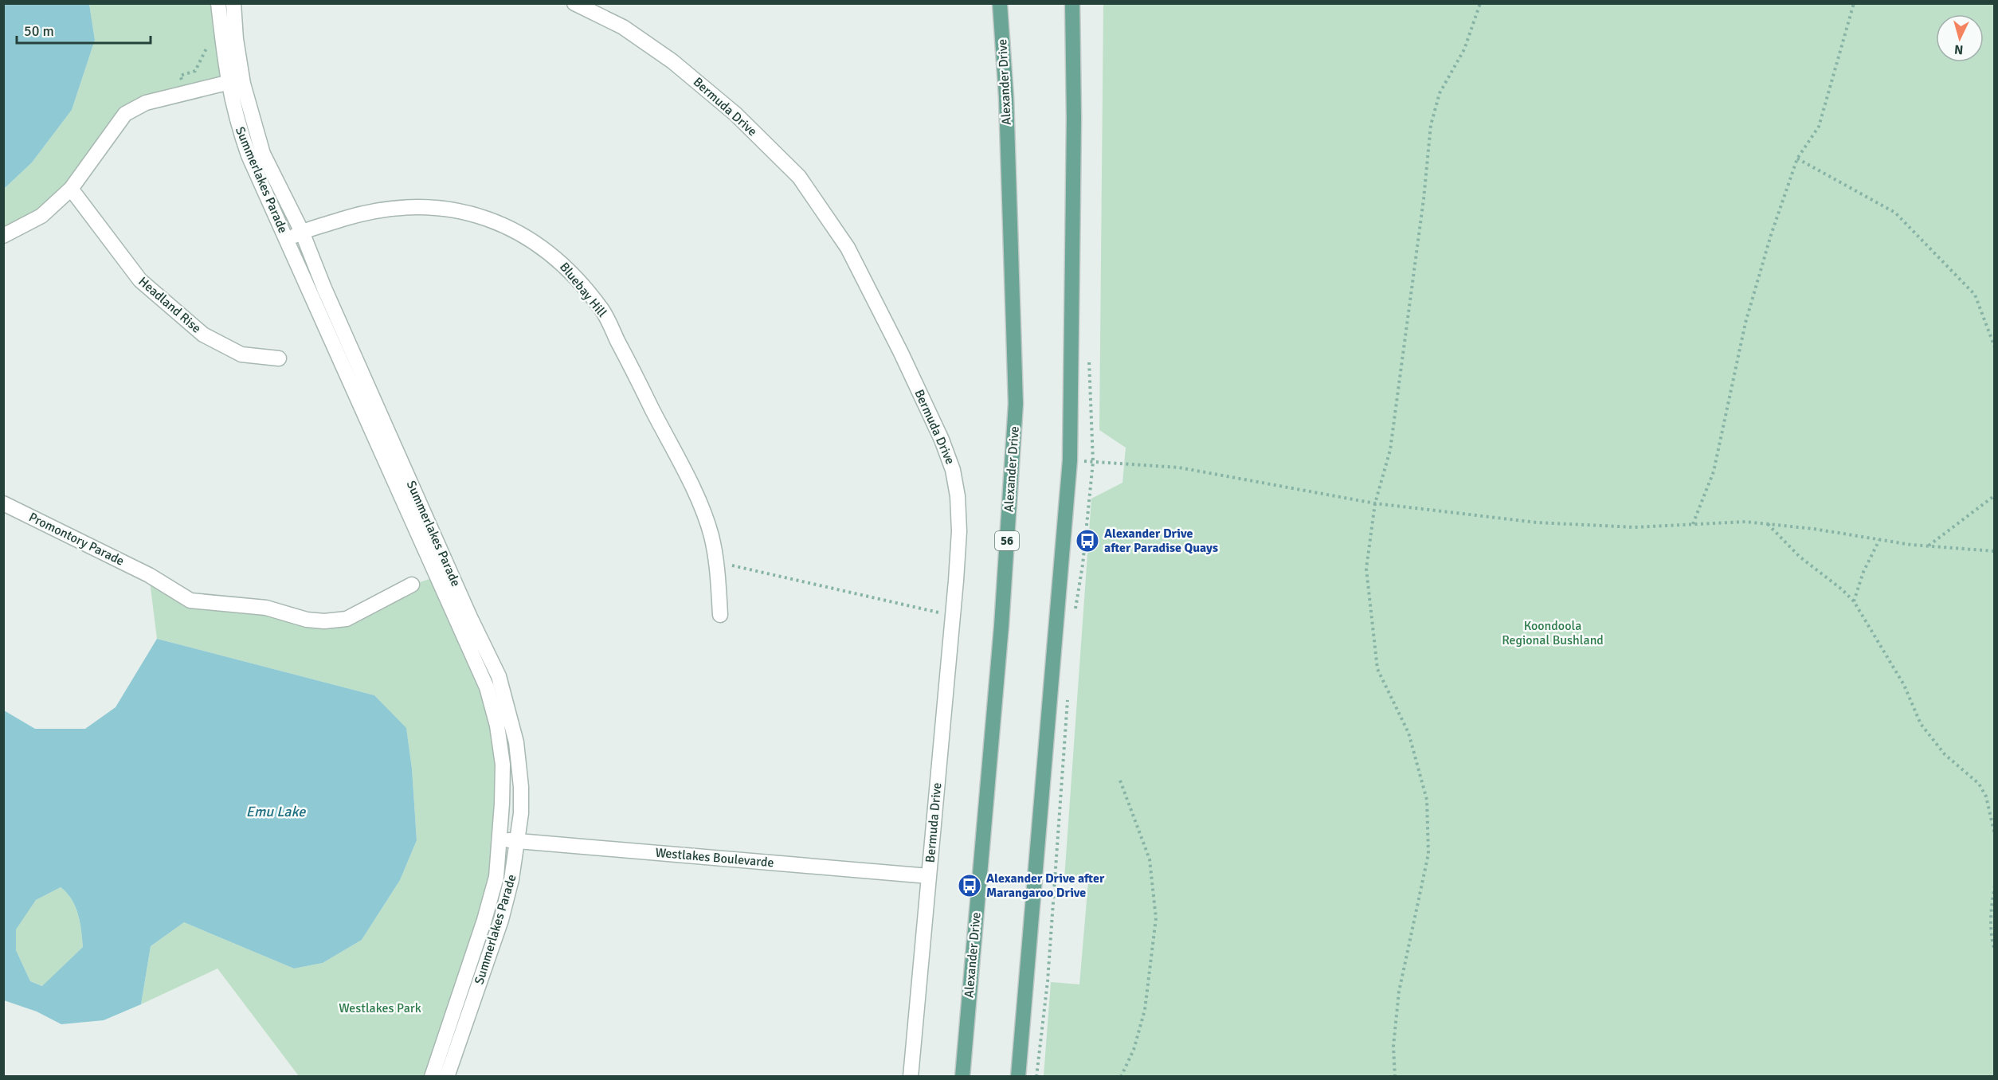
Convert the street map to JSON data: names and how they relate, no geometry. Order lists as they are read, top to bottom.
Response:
{
  "streets": {
    "main road": ["Alexander Drive", "56"],
    "street": [
      "Bermuda Drive",
      "Summerlakes Parade",
      "Bluebay Hill",
      "Headland Rise",
      "Promontory Parade",
      "Westlakes Boulevarde"
    ]
  },
  "crossings": [
    ["Bermuda Drive", "Westlakes Boulevarde"],
    ["Summerlakes Parade", "Bluebay Hill"],
    ["Summerlakes Parade", "Westlakes Boulevarde"]
  ],
  "water": ["Emu Lake"],
  "parks": ["Koondoola Regional Bushland", "Westlakes Park"],
  "places": {
    "bus stop": ["Alexander Drive after Paradise Quays", "Alexander Drive after Marangaroo Drive"]
  },
  "scale_bar": "50 m",
  "north": "bottom"
}
